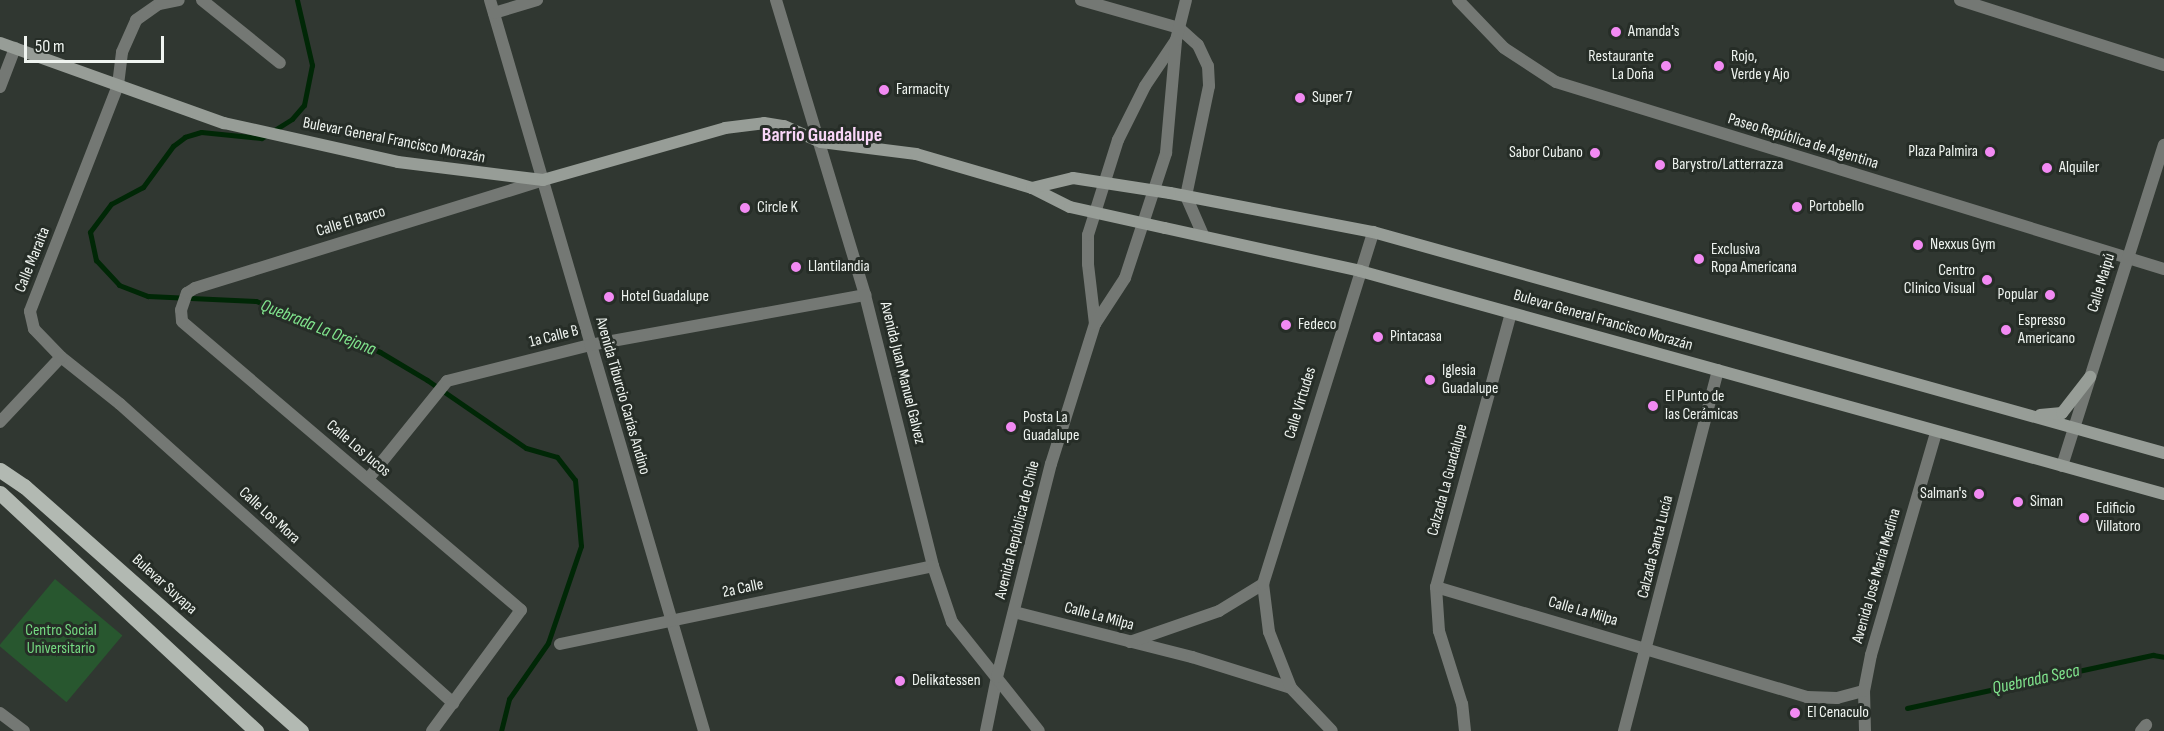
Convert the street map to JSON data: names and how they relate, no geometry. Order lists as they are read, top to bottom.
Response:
{
  "streets": {
    "main road": ["Bulevar General Francisco Morazán", "Bulevar Suyapa"],
    "street": [
      "Paseo República de Argentina",
      "Calle El Barco",
      "Calle Maraita",
      "Calle Maipú",
      "1a Calle B",
      "Avenida Juan Manuel Galvez",
      "Avenida Tiburcio Carías Andino",
      "Calle Virtudes",
      "Calle Los Jucos",
      "Calzada La Guadalupe",
      "Calle Los Mora",
      "Avenida República de Chile",
      "Calzada Santa Lucía",
      "Avenida José María Medina",
      "2a Calle",
      "Calle La Milpa"
    ]
  },
  "crossings": [
    ["Bulevar General Francisco Morazán", "Calle El Barco"],
    ["Bulevar General Francisco Morazán", "Calle Maraita"],
    ["Bulevar General Francisco Morazán", "Calle Maipú"],
    ["Bulevar General Francisco Morazán", "Avenida Juan Manuel Galvez"],
    ["Bulevar General Francisco Morazán", "Avenida Tiburcio Carías Andino"],
    ["Bulevar General Francisco Morazán", "Calle Virtudes"],
    ["Bulevar General Francisco Morazán", "Calzada La Guadalupe"],
    ["Bulevar General Francisco Morazán", "Calzada Santa Lucía"],
    ["Bulevar General Francisco Morazán", "Avenida José María Medina"],
    ["Paseo República de Argentina", "Calle Maipú"],
    ["Calle El Barco", "Avenida Tiburcio Carías Andino"],
    ["Calle El Barco", "Calle Los Jucos"],
    ["Calle Maraita", "Calle Los Mora"],
    ["1a Calle B", "Avenida Juan Manuel Galvez"],
    ["1a Calle B", "Avenida Tiburcio Carías Andino"],
    ["1a Calle B", "Calle Los Jucos"],
    ["Avenida Juan Manuel Galvez", "Avenida República de Chile"],
    ["Avenida Juan Manuel Galvez", "2a Calle"],
    ["Avenida Tiburcio Carías Andino", "2a Calle"],
    ["Calle Virtudes", "Calle La Milpa"],
    ["Calle Los Jucos", "Calle Los Mora"],
    ["Calzada La Guadalupe", "Calle La Milpa"],
    ["Avenida República de Chile", "Calle La Milpa"],
    ["Calzada Santa Lucía", "Calle La Milpa"],
    ["Avenida José María Medina", "Calle La Milpa"]
  ],
  "districts": ["Barrio Guadalupe"],
  "water": ["Quebrada La Orejona", "Quebrada Seca"],
  "parks": ["Centro Social Universitario"],
  "places": [
    "Amanda's",
    "Restaurante La Doña",
    "Rojo, Verde y Ajo",
    "Farmacity",
    "Super 7",
    "Plaza Palmira",
    "Sabor Cubano",
    "Barystro/Latterrazza",
    "Alquiler",
    "Portobello",
    "Circle K",
    "Nexxus Gym",
    "Exclusiva Ropa Americana",
    "Llantilandia",
    "Centro Clinico Visual",
    "Popular",
    "Hotel Guadalupe",
    "Fedeco",
    "Espresso Americano",
    "Pintacasa",
    "Iglesia Guadalupe",
    "El Punto de las Cerámicas",
    "Posta La Guadalupe",
    "Salman's",
    "Siman",
    "Edificio Villatoro",
    "Delikatessen",
    "El Cenaculo"
  ],
  "scale_bar": "50 m"
}
